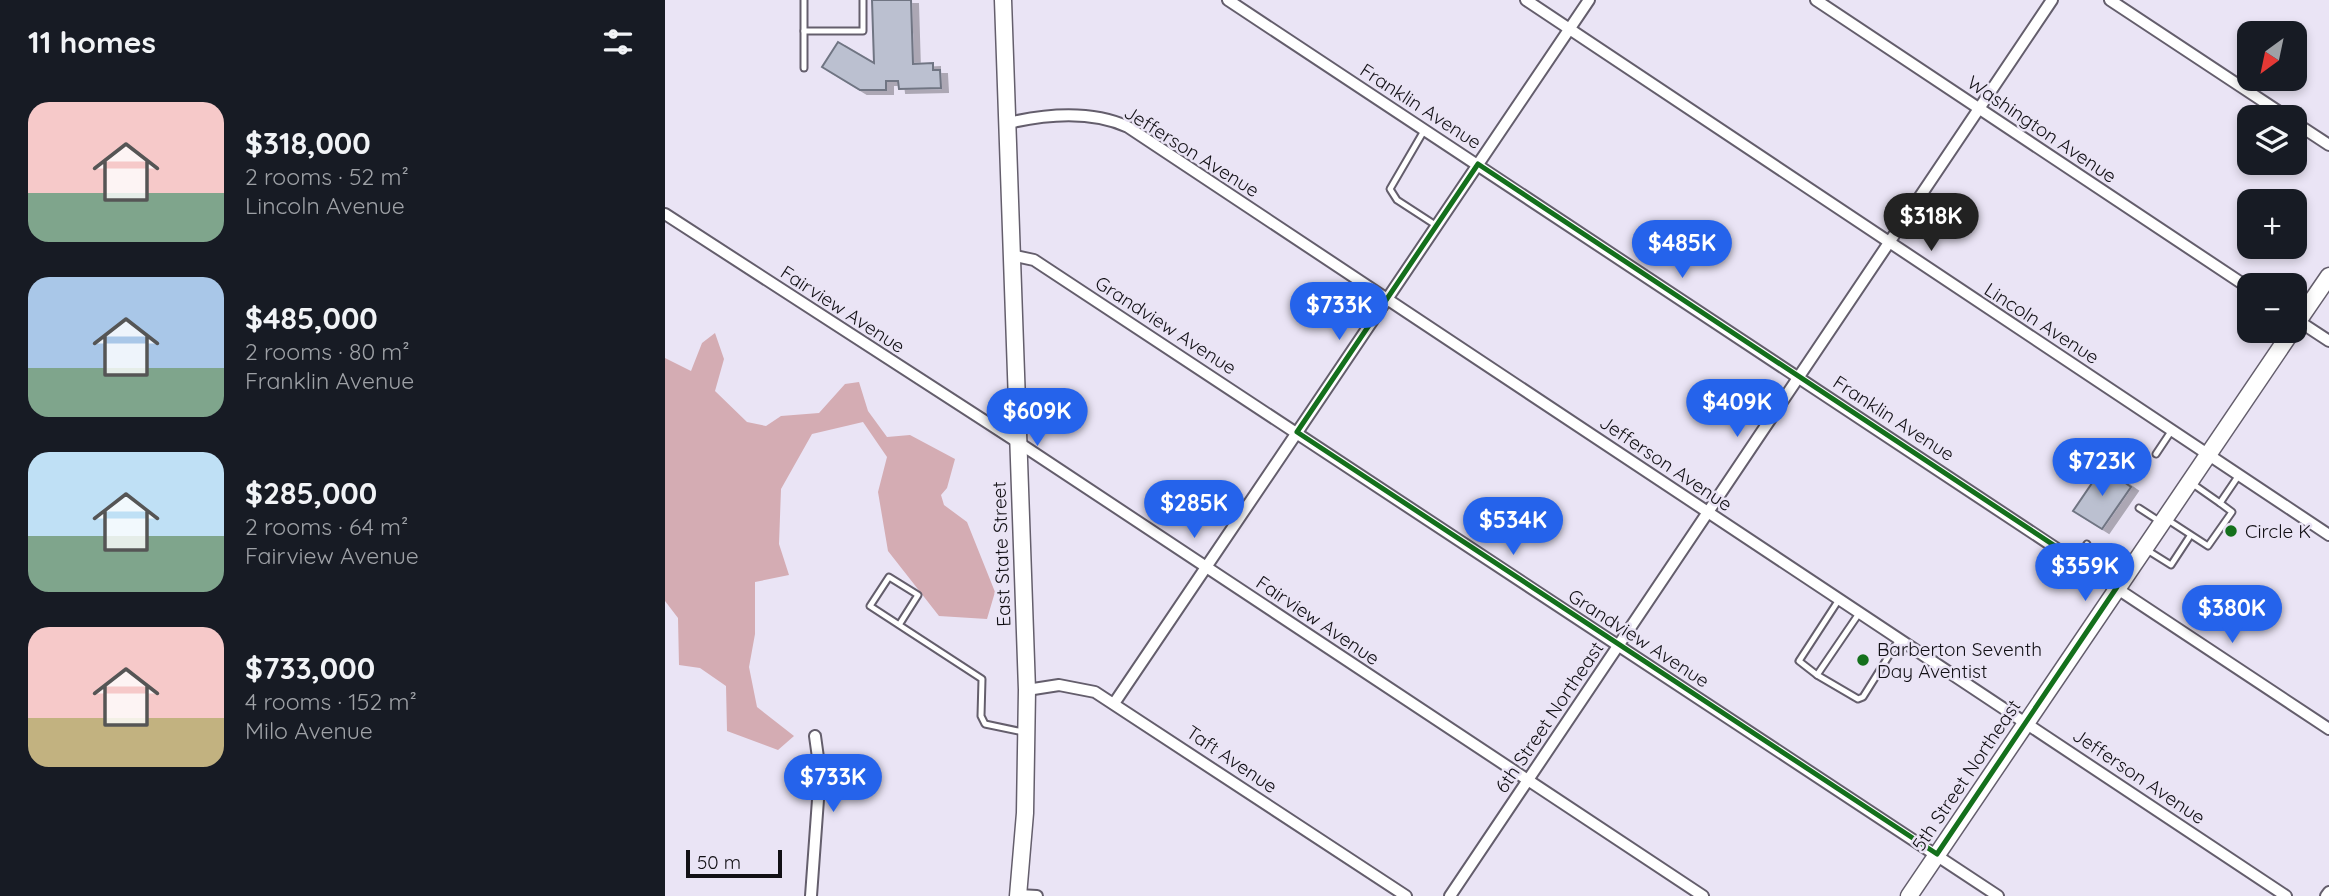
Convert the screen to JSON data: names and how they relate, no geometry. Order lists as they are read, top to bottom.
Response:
{
  "streets": {
    "street": [
      "Franklin Avenue",
      "Washington Avenue",
      "Jefferson Avenue",
      "Fairview Avenue",
      "Lincoln Avenue",
      "Grandview Avenue",
      "East State Street",
      "6th Street Northeast",
      "Taft Avenue",
      "5th Street Northeast"
    ]
  },
  "crossings": [
    ["Franklin Avenue", "6th Street Northeast"],
    ["Franklin Avenue", "5th Street Northeast"],
    ["Washington Avenue", "6th Street Northeast"],
    ["Jefferson Avenue", "East State Street"],
    ["Jefferson Avenue", "6th Street Northeast"],
    ["Jefferson Avenue", "5th Street Northeast"],
    ["Fairview Avenue", "East State Street"],
    ["Fairview Avenue", "6th Street Northeast"],
    ["Lincoln Avenue", "6th Street Northeast"],
    ["Lincoln Avenue", "5th Street Northeast"],
    ["Grandview Avenue", "East State Street"],
    ["Grandview Avenue", "6th Street Northeast"],
    ["Grandview Avenue", "5th Street Northeast"],
    ["East State Street", "Taft Avenue"]
  ],
  "places": ["Circle K", "Barberton Seventh Day Aventist"],
  "scale_bar": "50 m",
  "north": "bottom left",
  "page": {
    "heading": "11 homes",
    "map_buttons": ["+", "−"],
    "list": [
      {
        "name": "$318,000",
        "note": "2 rooms · 52 m² · Lincoln Avenue"
      },
      {
        "name": "$485,000",
        "note": "2 rooms · 80 m² · Franklin Avenue"
      },
      {
        "name": "$285,000",
        "note": "2 rooms · 64 m² · Fairview Avenue"
      },
      {
        "name": "$733,000",
        "note": "4 rooms · 152 m² · Milo Avenue"
      }
    ],
    "price": [
      "$318K",
      "$485K",
      "$733K",
      "$409K",
      "$609K",
      "$723K",
      "$285K",
      "$534K",
      "$359K",
      "$380K",
      "$733K"
    ],
    "scale": "50 m"
  }
}
